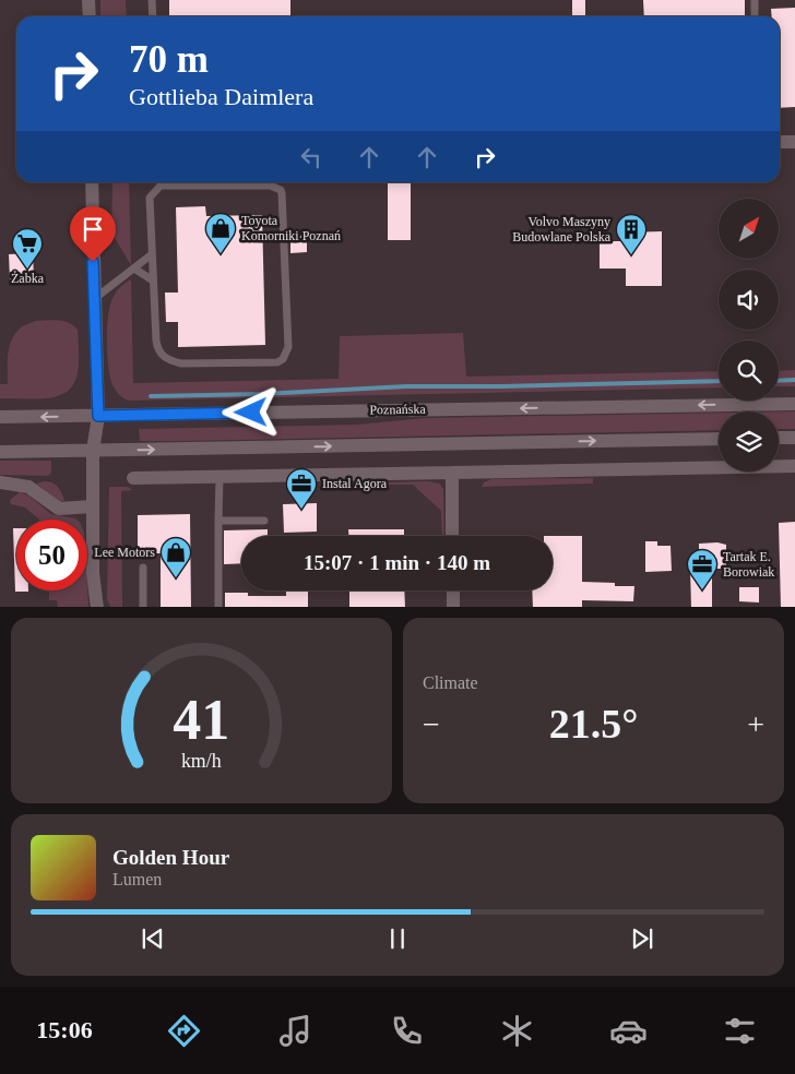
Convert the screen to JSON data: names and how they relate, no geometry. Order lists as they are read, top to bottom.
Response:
{
  "streets": {
    "main road": ["Poznańska"]
  },
  "places": {
    "shop": ["Toyota Komorniki Poznań", "Lee Motors"],
    "building": ["Volvo Maszyny Budowlane Polska"],
    "supermarket": ["Żabka"],
    "office": ["Instal Agora", "Tartak E. Borowiak"]
  },
  "north": "top right",
  "page": {
    "turn": ["70 m", "Gottlieba Daimlera"],
    "limit": "50",
    "trip": "15:07 · 1 min · 140 m",
    "tile": "Climate",
    "heat": ["−", "21.5°", "+"],
    "song": ["Golden Hour", "Lumen"],
    "tabs": "15:06",
    "gauge": ["41", "km/h"]
  }
}
